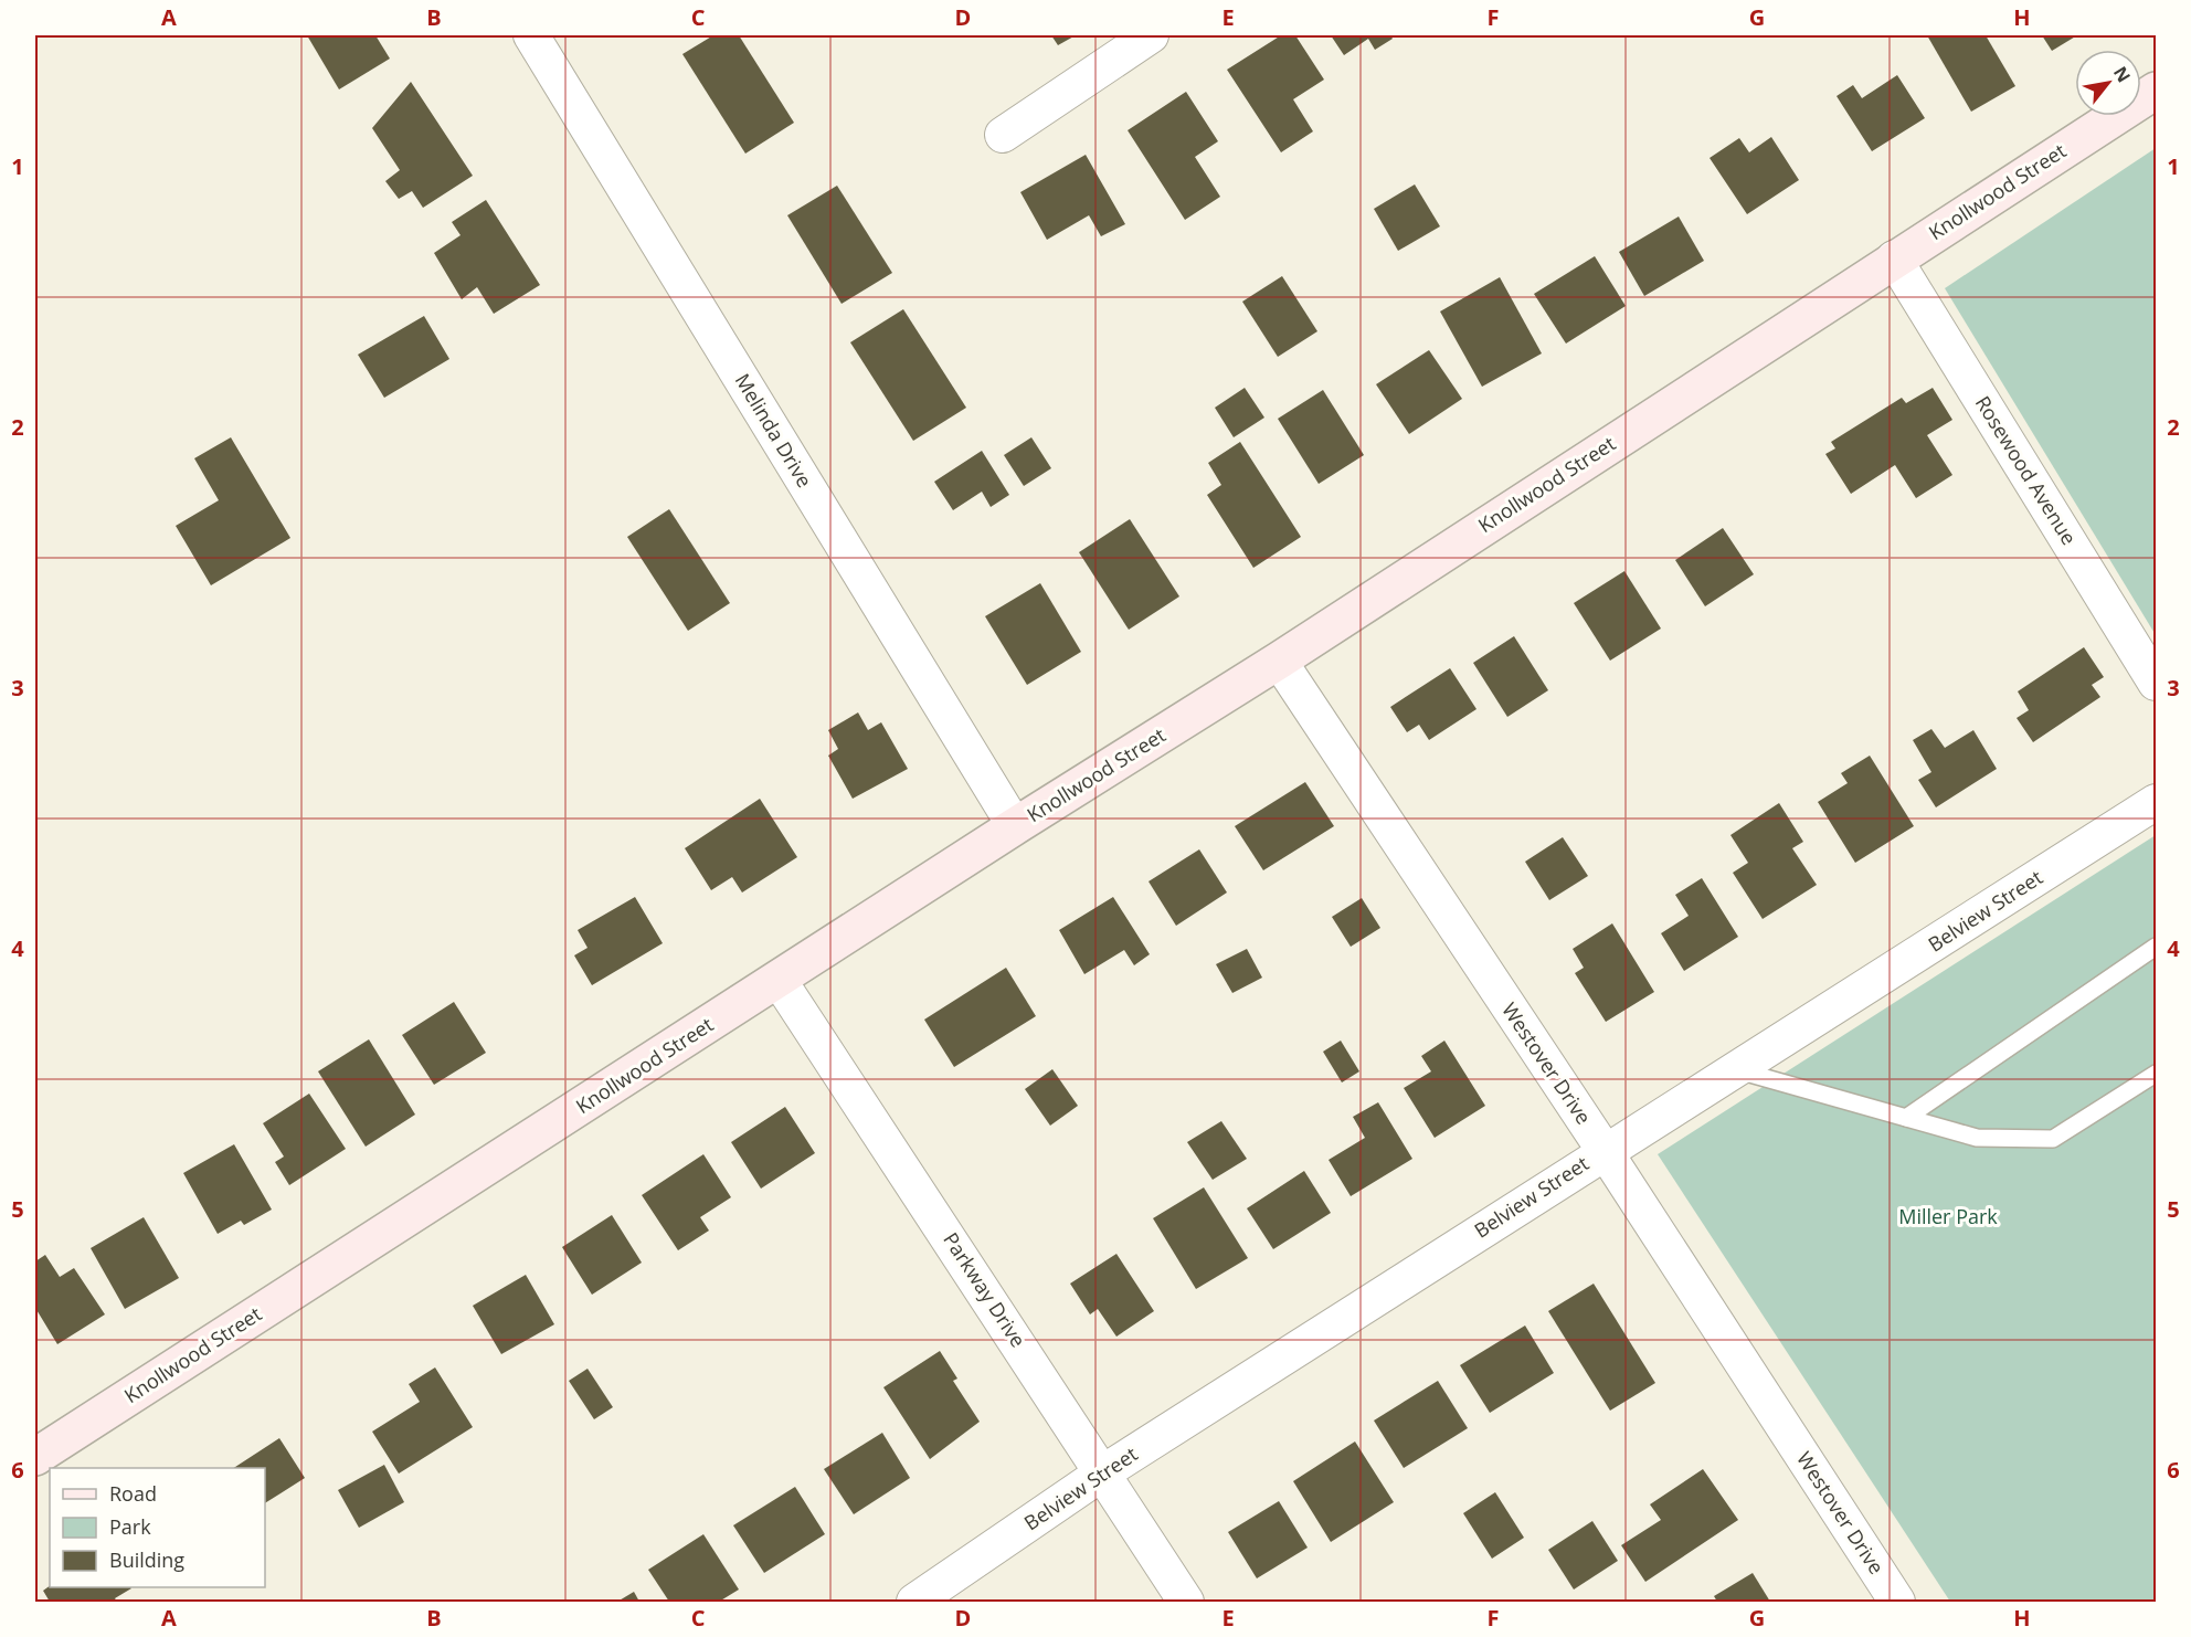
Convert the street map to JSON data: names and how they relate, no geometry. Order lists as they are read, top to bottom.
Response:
{
  "streets": {
    "main road": ["Knollwood Street"],
    "street": [
      "Melinda Drive",
      "Rosewood Avenue",
      "Belview Street",
      "Westover Drive",
      "Parkway Drive"
    ]
  },
  "crossings": [
    ["Knollwood Street", "Melinda Drive"],
    ["Knollwood Street", "Rosewood Avenue"],
    ["Knollwood Street", "Westover Drive"],
    ["Knollwood Street", "Parkway Drive"],
    ["Belview Street", "Westover Drive"],
    ["Belview Street", "Parkway Drive"]
  ],
  "parks": ["Miller Park"],
  "legend": ["Road", "Park", "Building"],
  "north": "top right",
  "grid": {
    "columns": [
      "A",
      "B",
      "C",
      "D",
      "E",
      "F",
      "G",
      "H"
    ],
    "rows": [
      "1",
      "2",
      "3",
      "4",
      "5",
      "6"
    ]
  }
}
